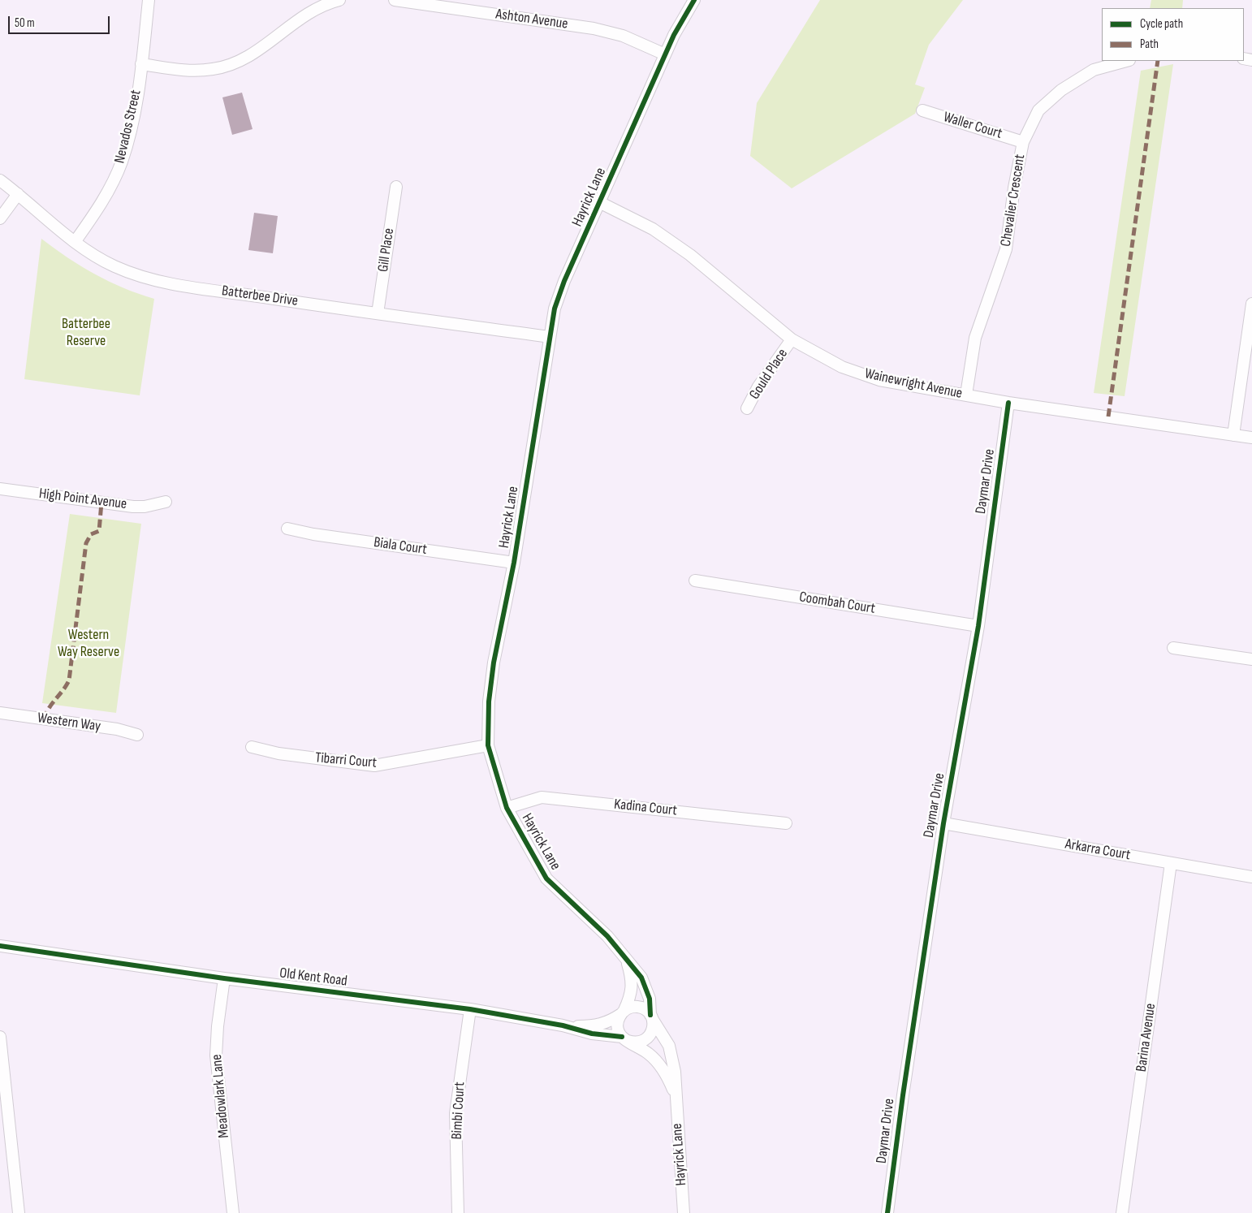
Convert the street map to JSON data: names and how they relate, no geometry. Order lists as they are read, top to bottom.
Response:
{
  "streets": {
    "street": [
      "Ashton Avenue",
      "Waller Court",
      "Nevados Street",
      "Hayrick Lane",
      "Chevalier Crescent",
      "Gill Place",
      "Batterbee Drive",
      "Gould Place",
      "Wainewright Avenue",
      "Daymar Drive",
      "High Point Avenue",
      "Biala Court",
      "Coombah Court",
      "Western Way",
      "Tibarri Court",
      "Kadina Court",
      "Arkarra Court",
      "Old Kent Road",
      "Barina Avenue",
      "Meadowlark Lane",
      "Bimbi Court"
    ]
  },
  "crossings": [
    ["Ashton Avenue", "Hayrick Lane"],
    ["Waller Court", "Chevalier Crescent"],
    ["Nevados Street", "Batterbee Drive"],
    ["Hayrick Lane", "Batterbee Drive"],
    ["Hayrick Lane", "Wainewright Avenue"],
    ["Hayrick Lane", "Biala Court"],
    ["Hayrick Lane", "Tibarri Court"],
    ["Hayrick Lane", "Kadina Court"],
    ["Hayrick Lane", "Old Kent Road"],
    ["Chevalier Crescent", "Wainewright Avenue"],
    ["Gill Place", "Batterbee Drive"],
    ["Gould Place", "Wainewright Avenue"],
    ["Wainewright Avenue", "Daymar Drive"],
    ["Daymar Drive", "Coombah Court"],
    ["Daymar Drive", "Arkarra Court"],
    ["Arkarra Court", "Barina Avenue"],
    ["Old Kent Road", "Meadowlark Lane"],
    ["Old Kent Road", "Bimbi Court"]
  ],
  "parks": ["Batterbee Reserve", "Western Way Reserve"],
  "legend": ["Cycle path", "Path"],
  "scale_bar": "50 m"
}
